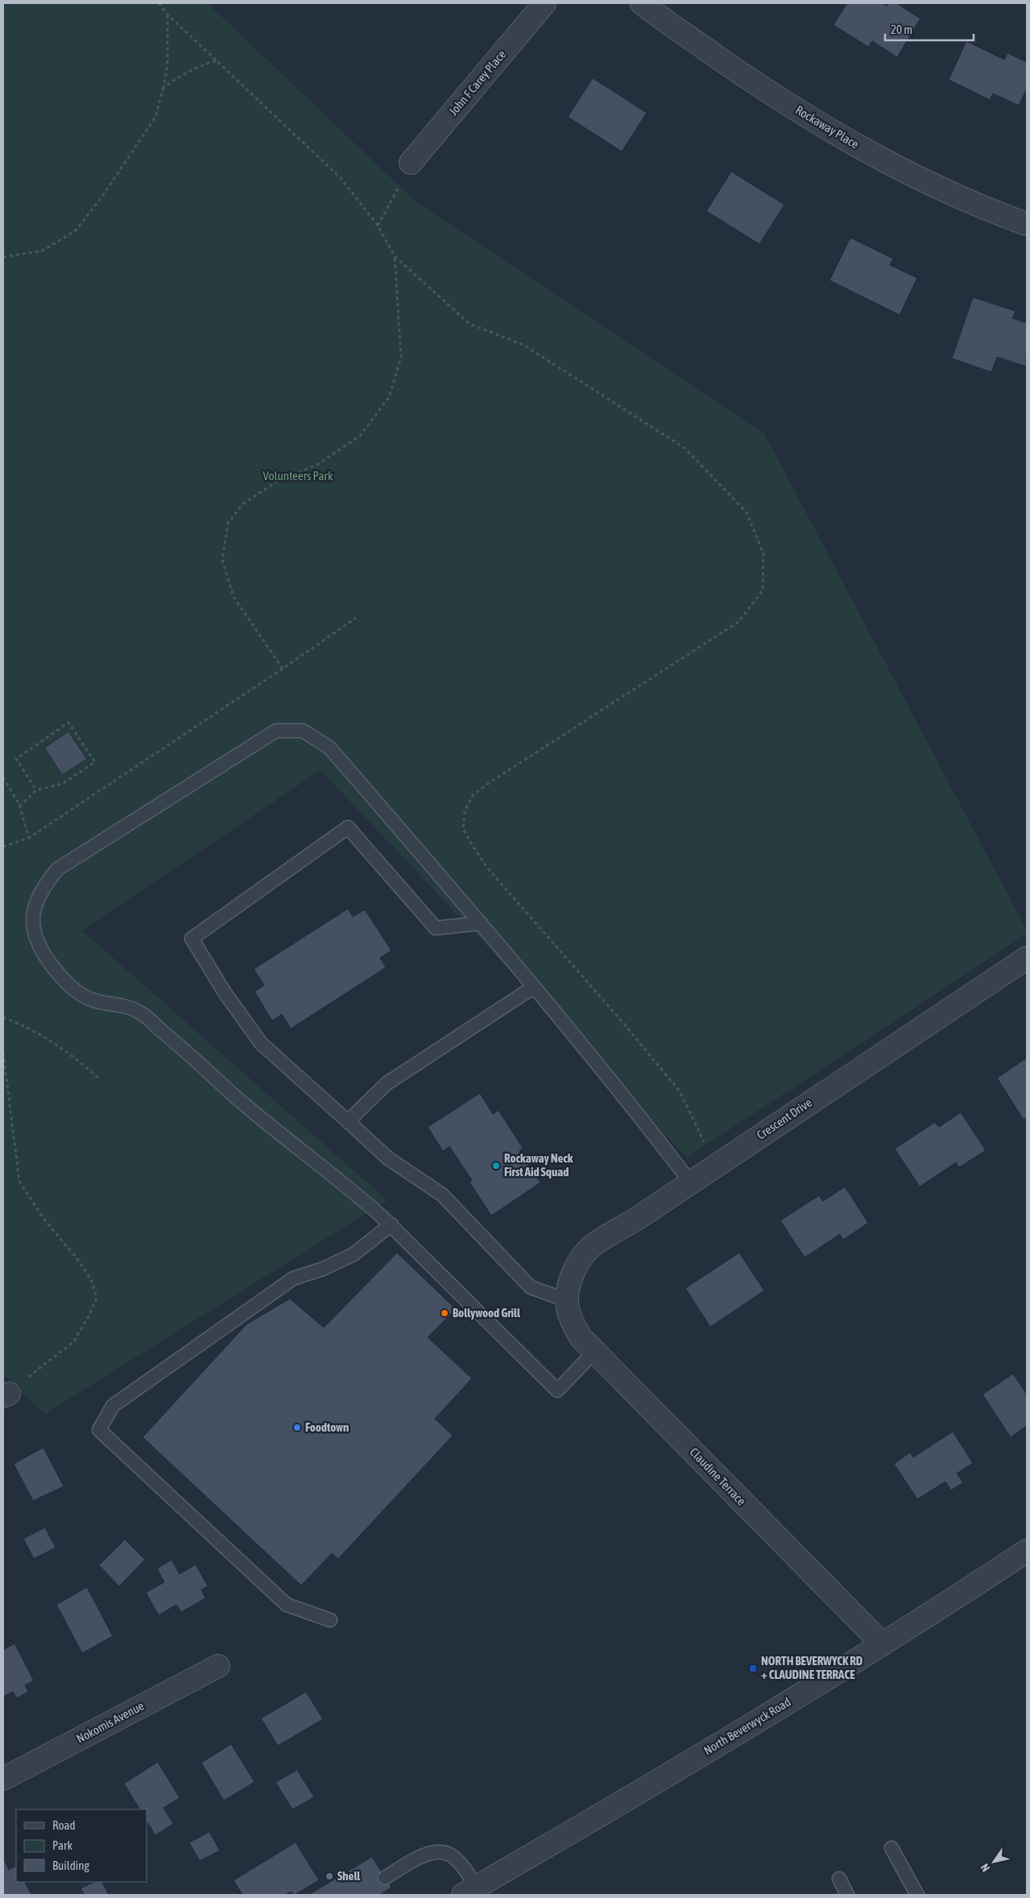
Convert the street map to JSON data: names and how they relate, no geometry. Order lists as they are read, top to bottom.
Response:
{
  "streets": {
    "street": [
      "John F Carey Place",
      "Rockaway Place",
      "Crescent Drive",
      "Claudine Terrace",
      "Nokomis Avenue",
      "North Beverwyck Road"
    ]
  },
  "crossings": [
    ["Crescent Drive", "Claudine Terrace"],
    ["Claudine Terrace", "North Beverwyck Road"]
  ],
  "parks": ["Volunteers Park"],
  "places": {
    "other": [
      "Rockaway Neck First Aid Squad",
      "Bollywood Grill",
      "Foodtown",
      "Shell"
    ],
    "transit": ["NORTH BEVERWYCK RD + CLAUDINE TERRACE"]
  },
  "legend": ["Road", "Park", "Building"],
  "scale_bar": "20 m",
  "north": "bottom left"
}
